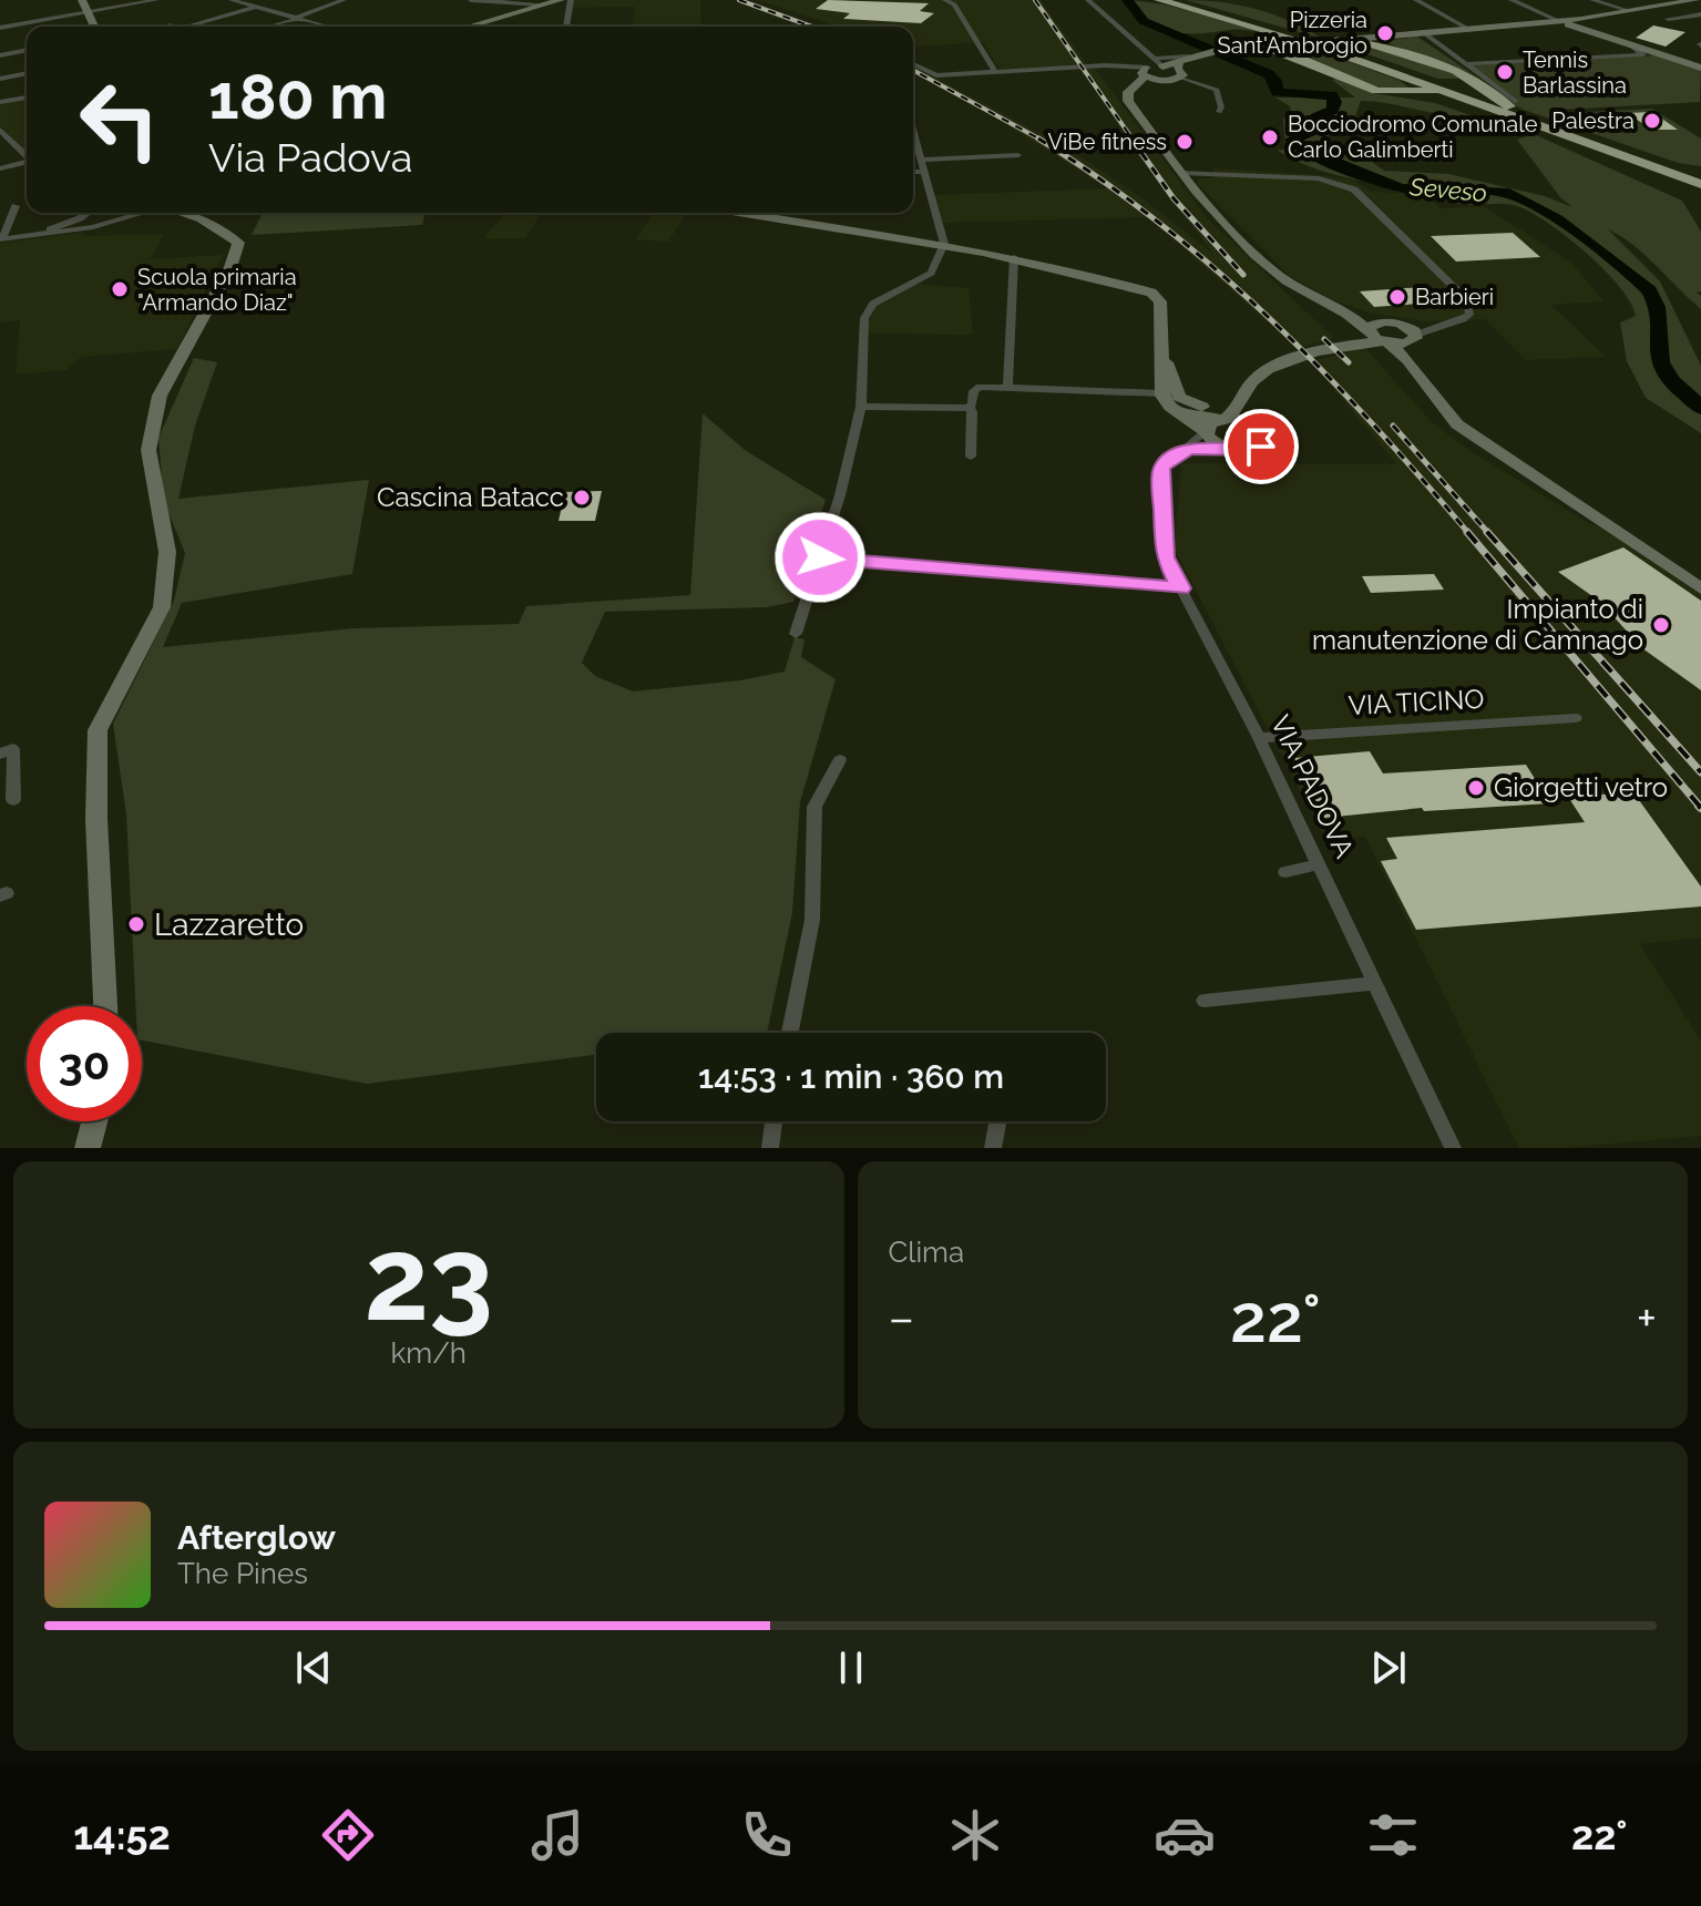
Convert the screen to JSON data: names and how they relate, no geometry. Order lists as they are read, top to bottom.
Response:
{
  "streets": {
    "street": ["VIA TICINO", "VIA PADOVA"]
  },
  "crossings": [
    ["VIA TICINO", "VIA PADOVA"]
  ],
  "water": ["Seveso"],
  "places": [
    "Pizzeria Sant'Ambrogio",
    "Tennis Barlassina",
    "Palestra",
    "Bocciodromo Comunale Carlo Galimberti",
    "ViBe fitness",
    "Scuola primaria \"Armando Diaz\"",
    "Barbieri",
    "Cascina Batacc",
    "Impianto di manutenzione di Camnago",
    "Giorgetti vetro",
    "Lazzaretto"
  ],
  "page": {
    "turn": ["180 m", "Via Padova"],
    "limit": "30",
    "trip": "14:53 · 1 min · 360 m",
    "tile": [
      ["23", "km/h"],
      "Clima"
    ],
    "heat": ["−", "22°", "+"],
    "song": ["Afterglow", "The Pines"],
    "tabs": ["14:52", "22°"]
  }
}
